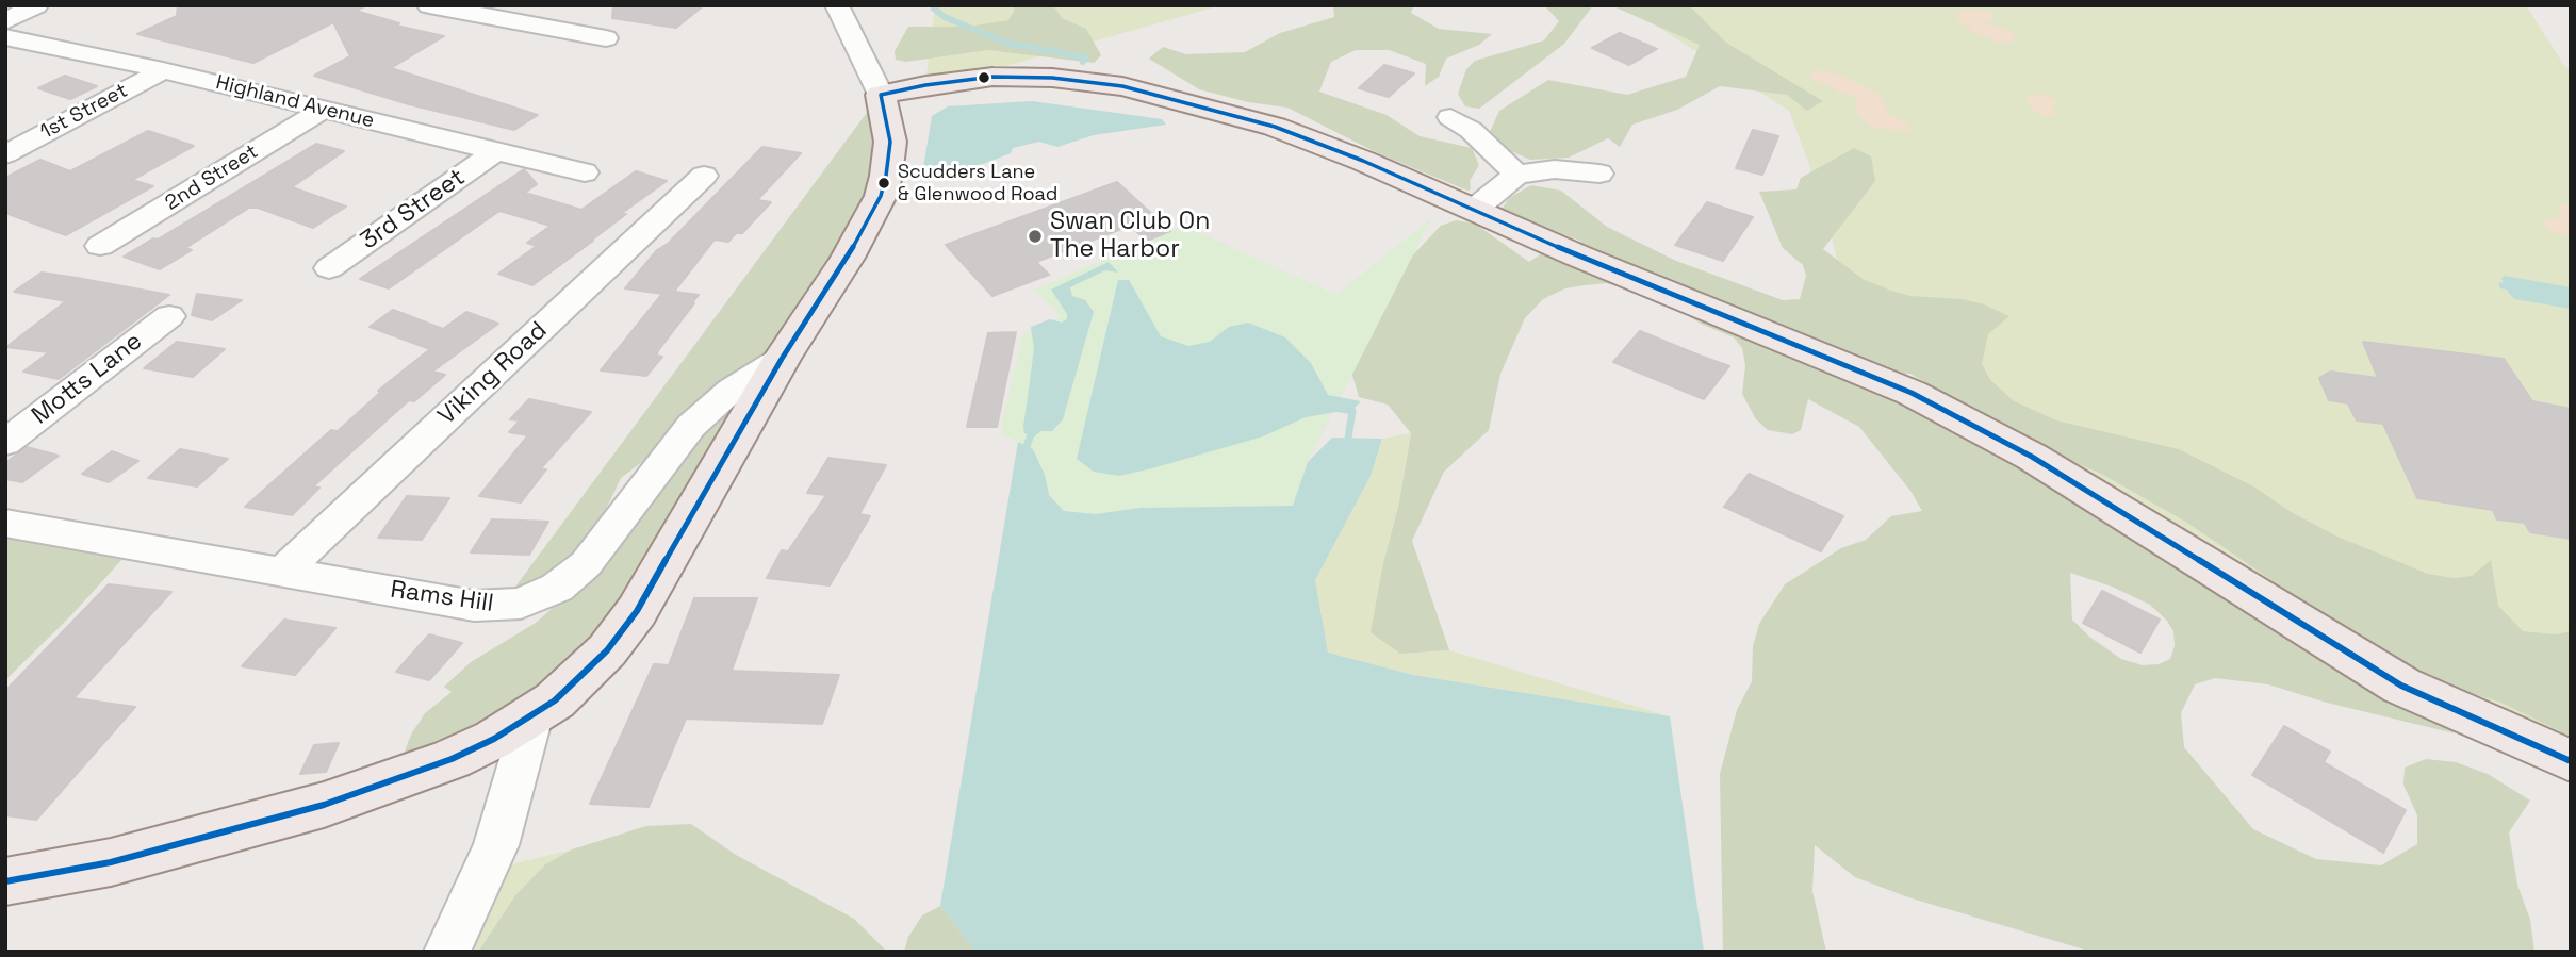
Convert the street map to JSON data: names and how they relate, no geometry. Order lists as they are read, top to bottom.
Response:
{
  "streets": {
    "street": [
      "Highland Avenue",
      "1st Street",
      "2nd Street",
      "3rd Street",
      "Viking Road",
      "Motts Lane",
      "Rams Hill"
    ]
  },
  "crossings": [
    ["Highland Avenue", "1st Street"],
    ["Highland Avenue", "2nd Street"],
    ["Highland Avenue", "3rd Street"],
    ["Viking Road", "Rams Hill"]
  ],
  "places": ["Scudders Lane & Glenwood Road", "Swan Club On The Harbor"]
}
